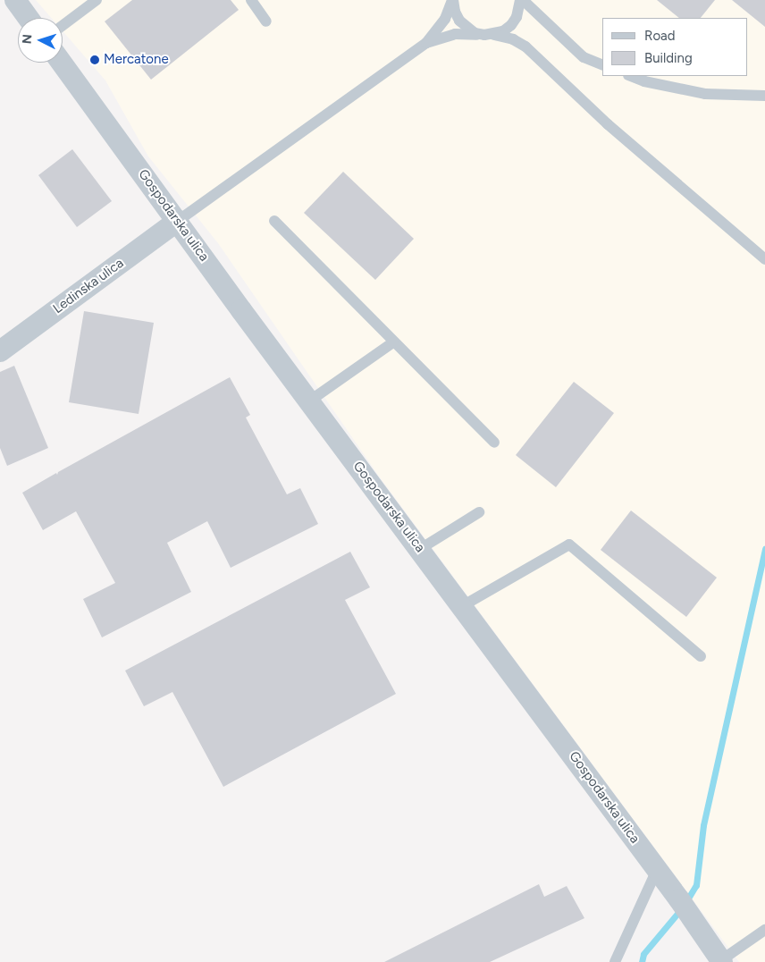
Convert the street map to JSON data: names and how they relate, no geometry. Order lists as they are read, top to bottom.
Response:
{
  "streets": {
    "street": ["Gospodarska ulica", "Ledinska ulica"]
  },
  "crossings": [
    ["Gospodarska ulica", "Ledinska ulica"]
  ],
  "places": ["Mercatone"],
  "legend": ["Road", "Building"],
  "north": "left"
}
